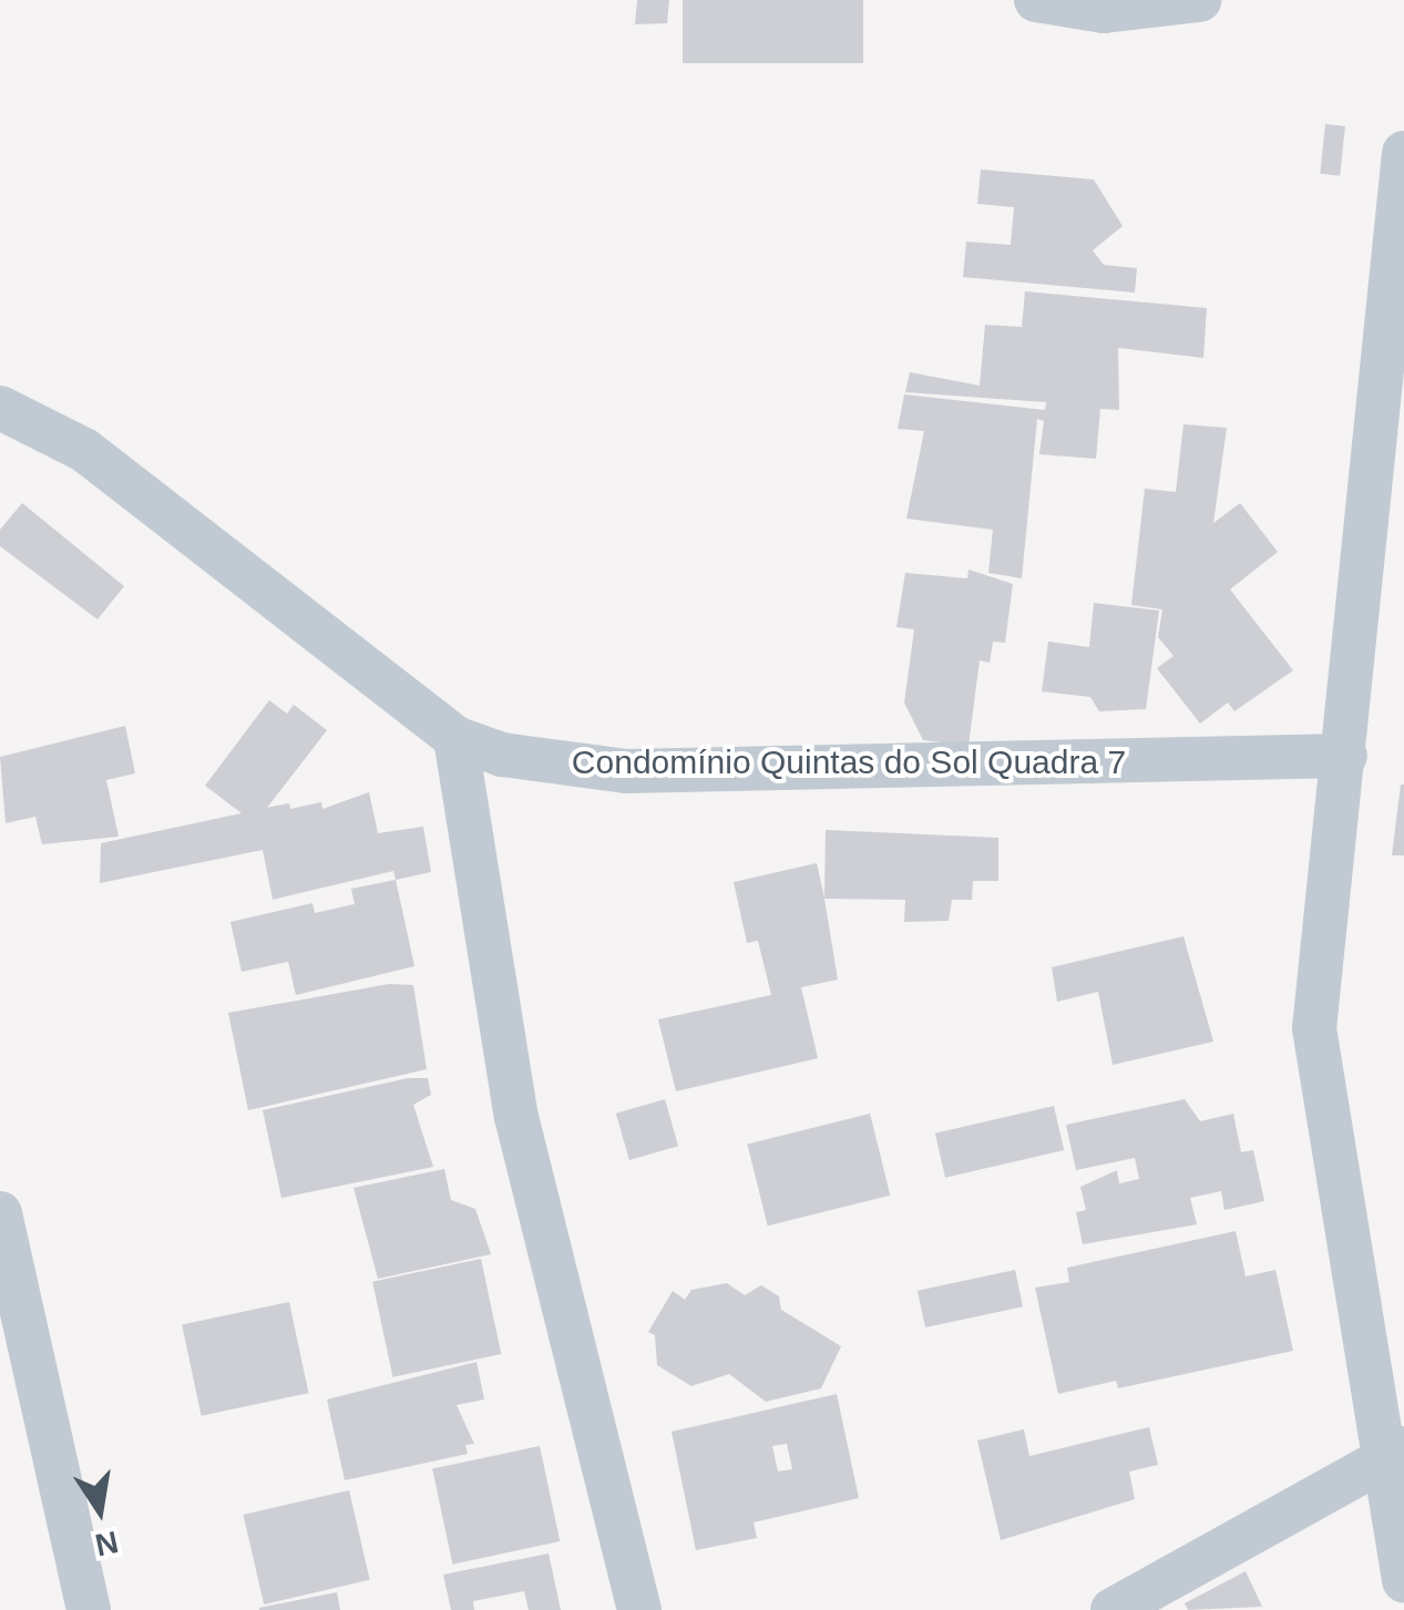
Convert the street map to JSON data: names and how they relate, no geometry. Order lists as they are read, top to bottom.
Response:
{
  "streets": {
    "street": ["Condomínio Quintas do Sol Quadra 7"]
  },
  "north": "bottom"
}
